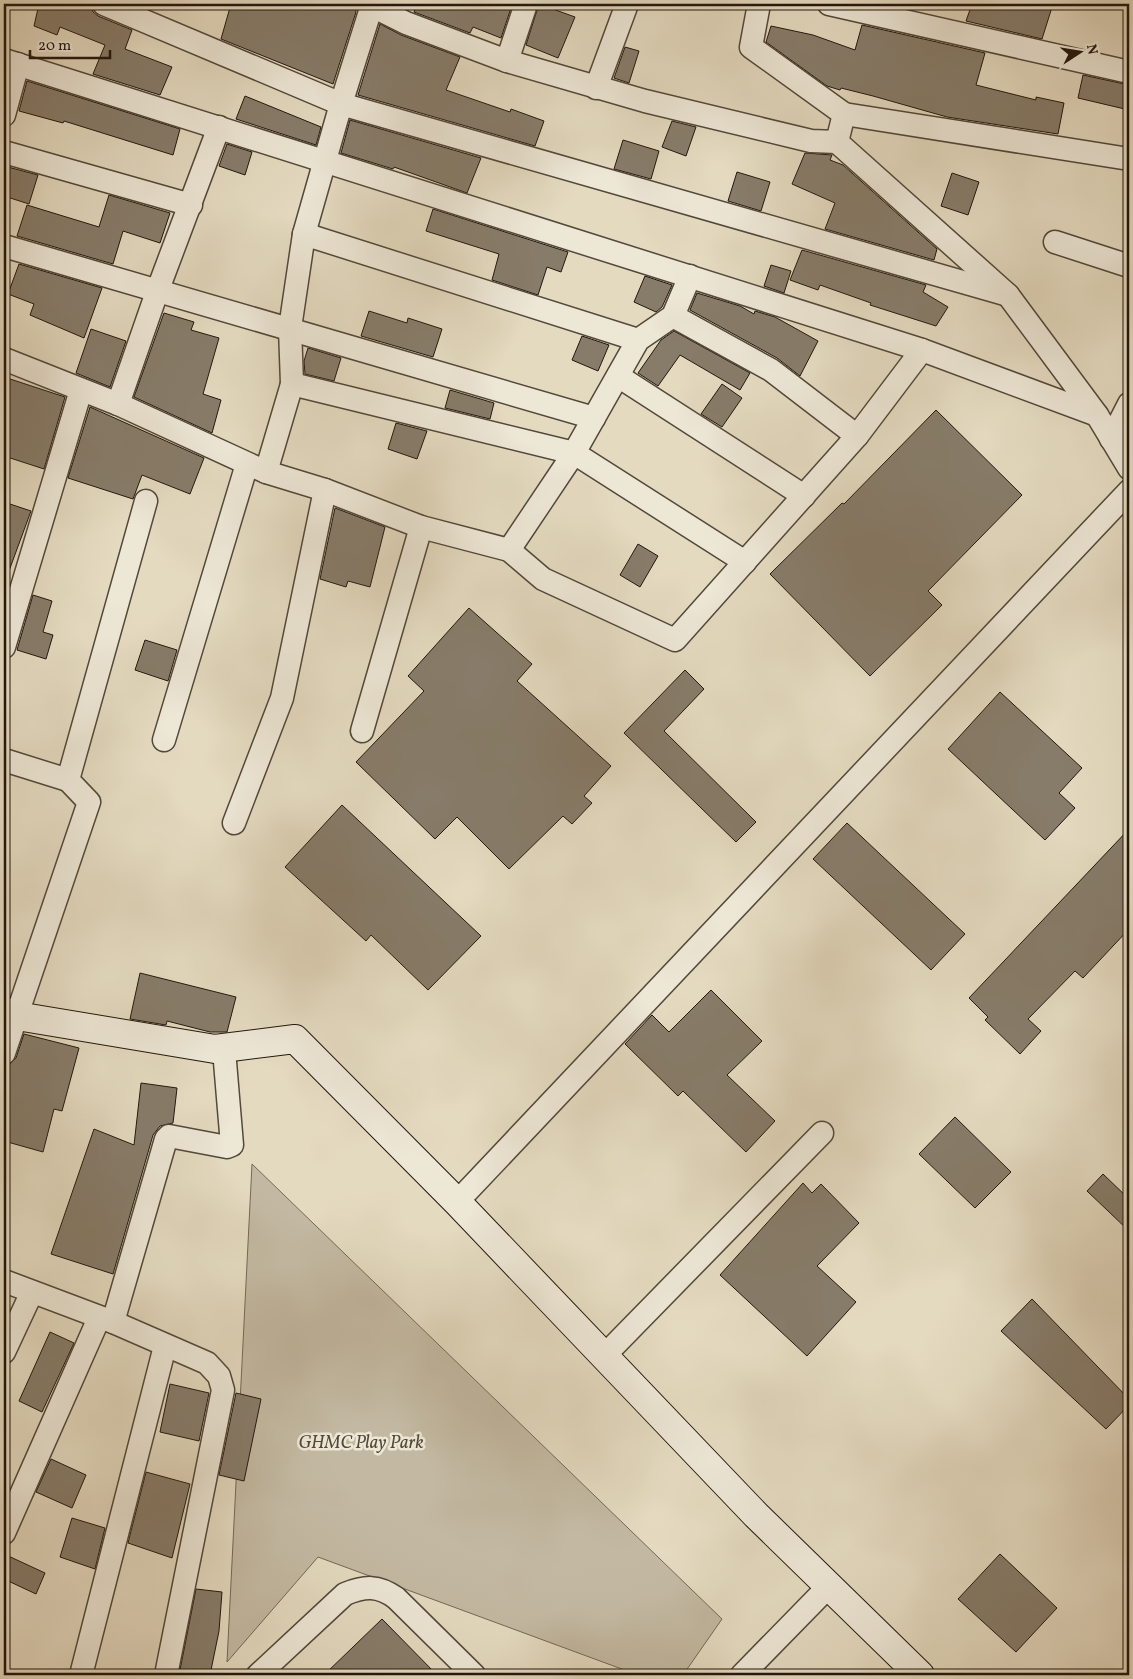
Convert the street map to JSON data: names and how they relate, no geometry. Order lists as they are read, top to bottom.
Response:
{
  "parks": ["GHMC Play Park"],
  "scale_bar": "20 m",
  "north": "right"
}
